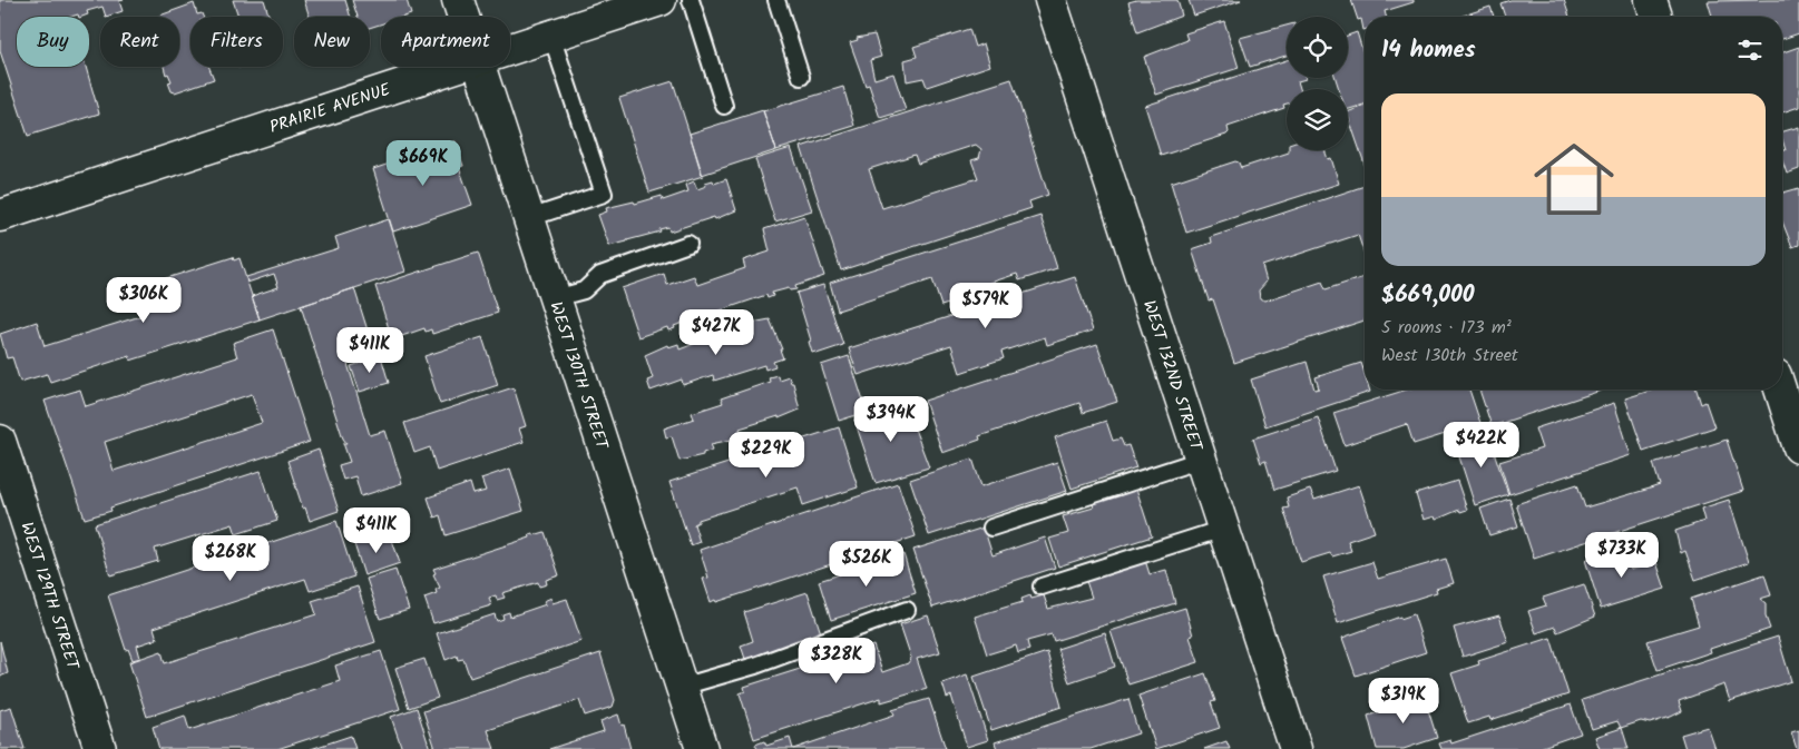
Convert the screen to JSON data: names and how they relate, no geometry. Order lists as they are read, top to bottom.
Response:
{
  "streets": {
    "street": [
      "PRAIRIE AVENUE",
      "WEST 130TH STREET",
      "WEST 132ND STREET",
      "WEST 129TH STREET"
    ]
  },
  "page": {
    "chip": [
      "Buy",
      "Rent",
      "Filters",
      "New",
      "Apartment"
    ],
    "heading": "14 homes",
    "list": [
      {
        "name": "$669,000",
        "note": "5 rooms · 173 m² · West 130th Street"
      }
    ],
    "price": [
      "$669K",
      "$306K",
      "$579K",
      "$427K",
      "$411K",
      "$394K",
      "$422K",
      "$229K",
      "$411K",
      "$733K",
      "$268K",
      "$526K",
      "$328K",
      "$319K"
    ]
  }
}
